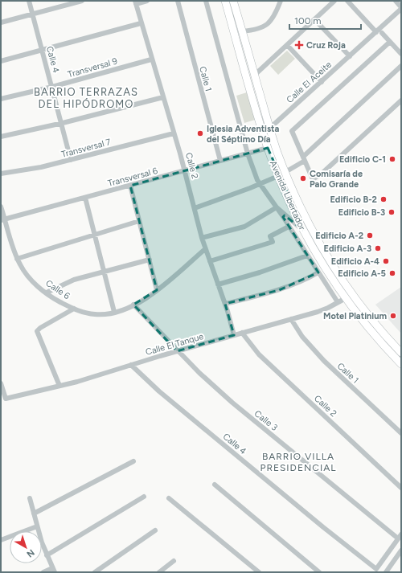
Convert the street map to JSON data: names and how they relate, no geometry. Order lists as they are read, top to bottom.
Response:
{
  "streets": {
    "main road": ["Avenida Libertador"],
    "street": [
      "Calle 4",
      "Transversal 9",
      "Calle 1",
      "Calle El Aceite",
      "Transversal 7",
      "Calle 2",
      "Transversal 6",
      "Calle 6",
      "Calle El Tanque",
      "Calle 3"
    ]
  },
  "crossings": [
    ["Calle 4", "Transversal 9"],
    ["Calle 4", "Transversal 7"],
    ["Calle 4", "Calle El Tanque"],
    ["Transversal 9", "Calle 2"],
    ["Calle 1", "Transversal 6"],
    ["Calle 1", "Calle El Tanque"],
    ["Calle El Aceite", "Avenida Libertador"],
    ["Transversal 7", "Calle 2"],
    ["Calle 2", "Transversal 6"],
    ["Calle 2", "Calle El Tanque"],
    ["Transversal 6", "Avenida Libertador"],
    ["Transversal 6", "Calle 6"],
    ["Avenida Libertador", "Calle El Tanque"],
    ["Calle 6", "Calle El Tanque"],
    ["Calle El Tanque", "Calle 3"]
  ],
  "districts": ["BARRIO TERRAZAS DEL HIPÓDROMO", "BARRIO VILLA PRESIDENCIAL"],
  "places": {
    "health": ["Cruz Roja"],
    "other": [
      "Iglesia Adventista del Séptimo Día",
      "Edificio C-1",
      "Comisaría de Palo Grande",
      "Edificio B-2",
      "Edificio B-3",
      "Edificio A-2",
      "Edificio A-3",
      "Edificio A-4",
      "Edificio A-5",
      "Motel Platinium"
    ]
  },
  "scale_bar": "100 m",
  "north": "bottom right"
}
